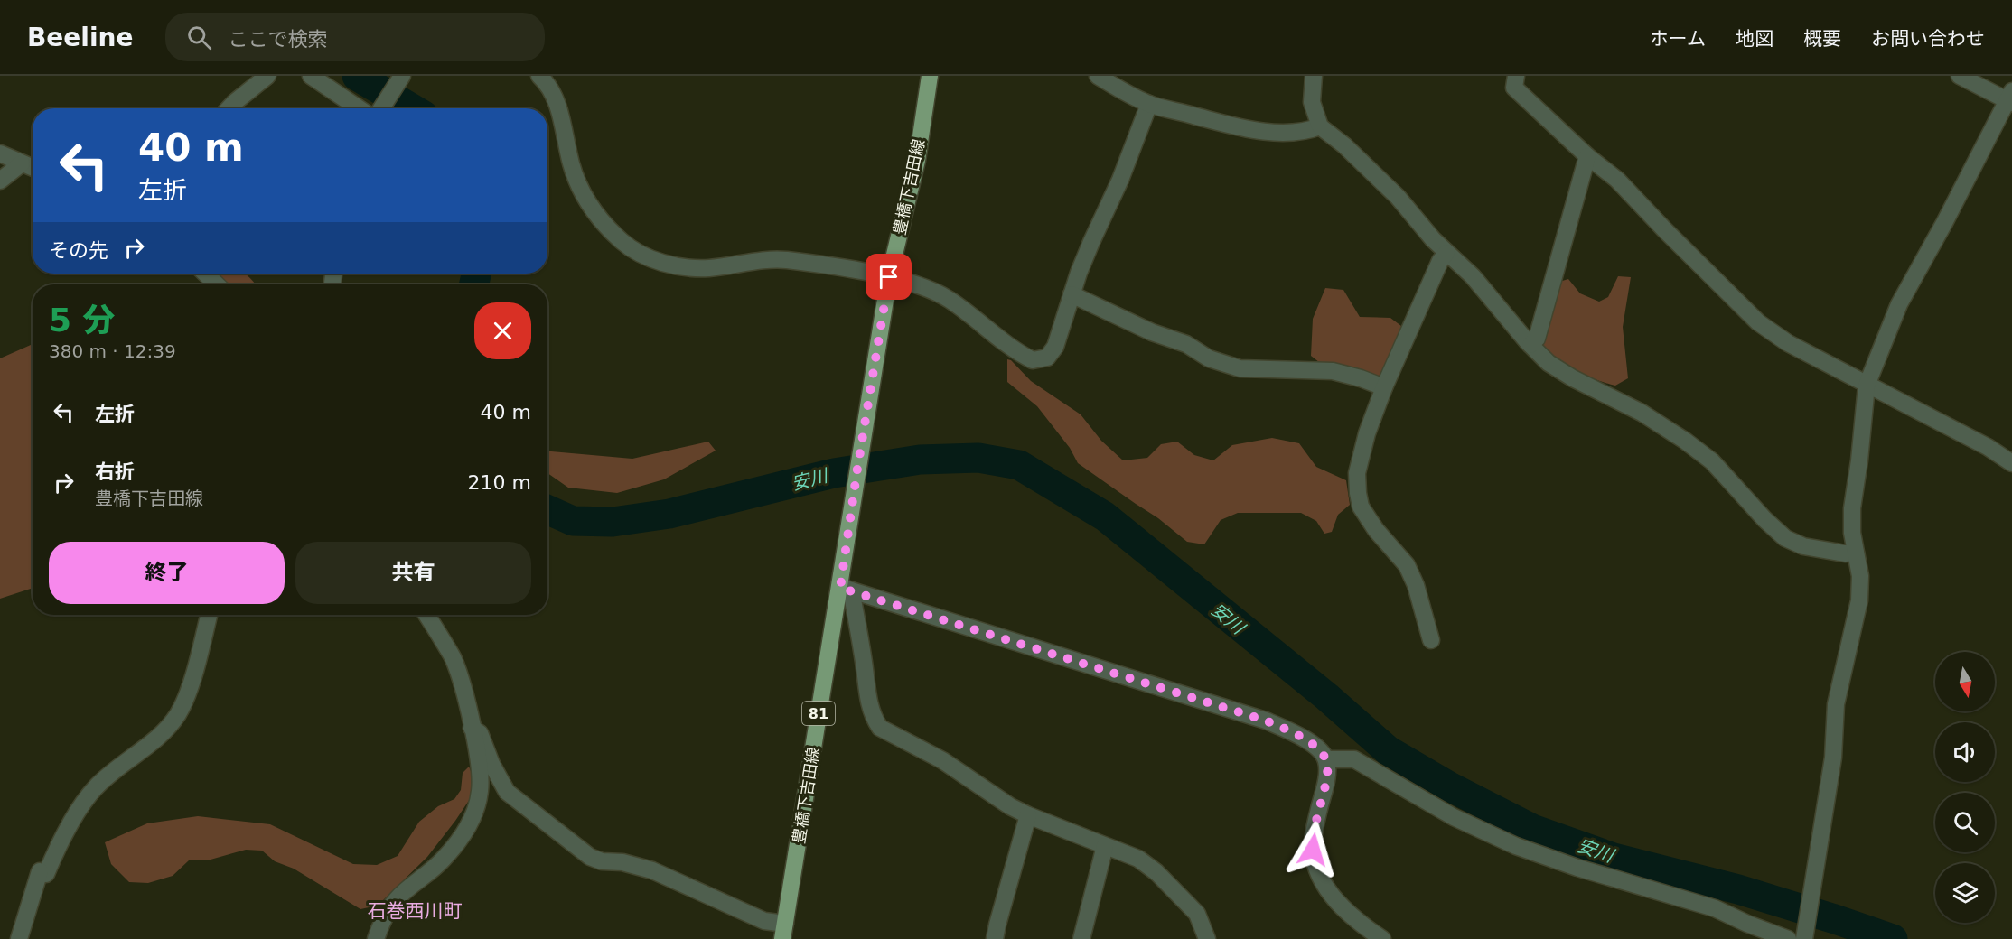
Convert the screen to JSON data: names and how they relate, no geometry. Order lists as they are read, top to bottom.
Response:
{
  "streets": {
    "main road": ["豊橋下吉田線", "81"]
  },
  "districts": ["石巻西川町"],
  "water": ["安川"],
  "north": "bottom",
  "page": {
    "header": "Beeline",
    "search": "ここで検索",
    "nav": [
      "ホーム",
      "地図",
      "概要",
      "お問い合わせ"
    ],
    "turn": ["40 m", "左折"],
    "then": "その先",
    "heading": ["5 分", "380 m · 12:39"],
    "list": [
      {
        "name": "左折",
        "value": "40 m"
      },
      {
        "name": "右折",
        "note": "豊橋下吉田線",
        "value": "210 m"
      }
    ],
    "buttons": ["終了", "共有"]
  }
}
